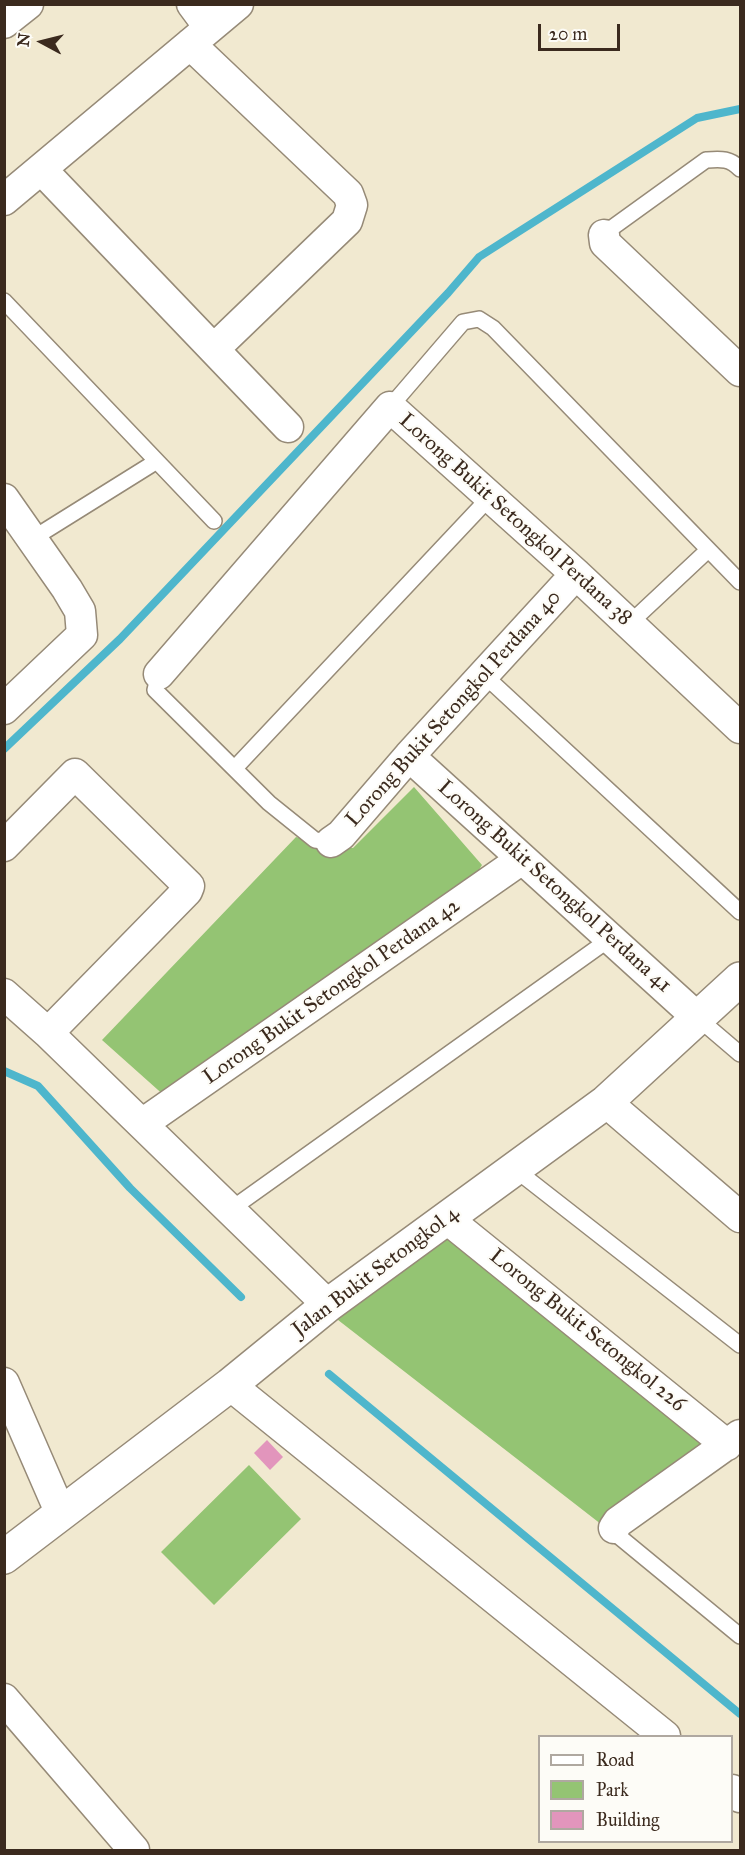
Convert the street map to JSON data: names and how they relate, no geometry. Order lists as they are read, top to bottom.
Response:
{
  "streets": {
    "street": [
      "Lorong Bukit Setongkol Perdana 38",
      "Lorong Bukit Setongkol Perdana 40",
      "Lorong Bukit Setongkol Perdana 41",
      "Lorong Bukit Setongkol Perdana 42",
      "Jalan Bukit Setongkol 4",
      "Lorong Bukit Setongkol 226"
    ]
  },
  "crossings": [
    ["Lorong Bukit Setongkol Perdana 38", "Lorong Bukit Setongkol Perdana 40"],
    ["Lorong Bukit Setongkol Perdana 40", "Lorong Bukit Setongkol Perdana 41"],
    ["Lorong Bukit Setongkol Perdana 41", "Lorong Bukit Setongkol Perdana 42"],
    ["Lorong Bukit Setongkol Perdana 41", "Jalan Bukit Setongkol 4"],
    ["Jalan Bukit Setongkol 4", "Lorong Bukit Setongkol 226"]
  ],
  "legend": ["Road", "Park", "Building"],
  "scale_bar": "20 m",
  "north": "left"
}
